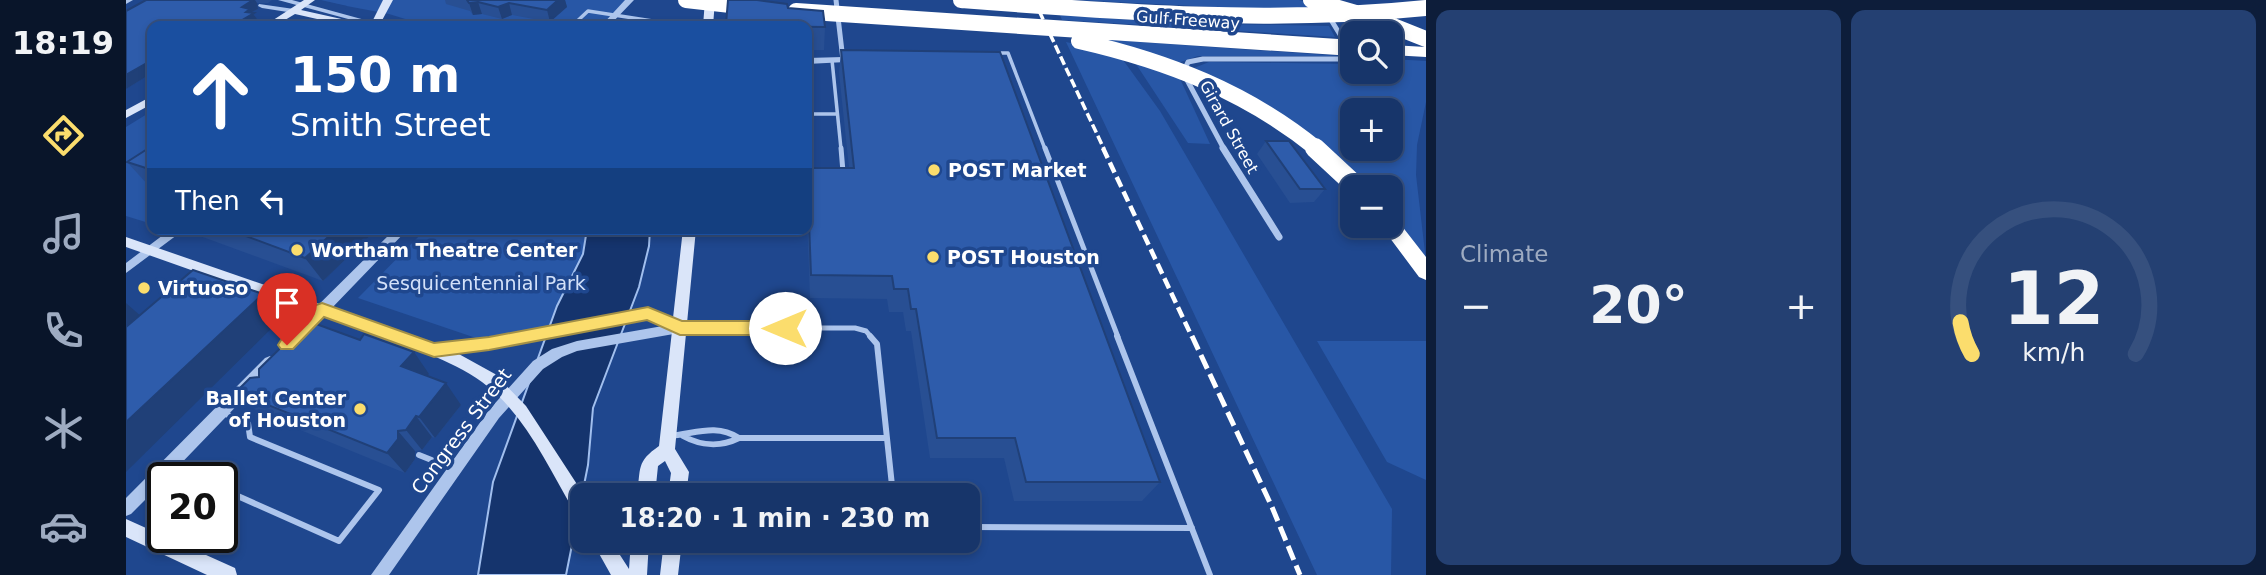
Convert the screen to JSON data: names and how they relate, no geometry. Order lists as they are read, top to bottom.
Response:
{
  "streets": {
    "highway": ["Gulf Freeway"],
    "street": ["Girard Street", "Congress Street"]
  },
  "parks": ["Sesquicentennial Park"],
  "places": [
    "POST Market",
    "Wortham Theatre Center",
    "POST Houston",
    "Virtuoso",
    "Ballet Center of Houston"
  ],
  "page": {
    "tabs": "18:19",
    "tile": "Climate",
    "map_buttons": ["+", "−"],
    "turn": ["150 m", "Smith Street"],
    "then": "Then",
    "heat": ["−", "20°", "+"],
    "limit": "20",
    "trip": "18:20 · 1 min · 230 m",
    "gauge": ["12", "km/h"]
  }
}
